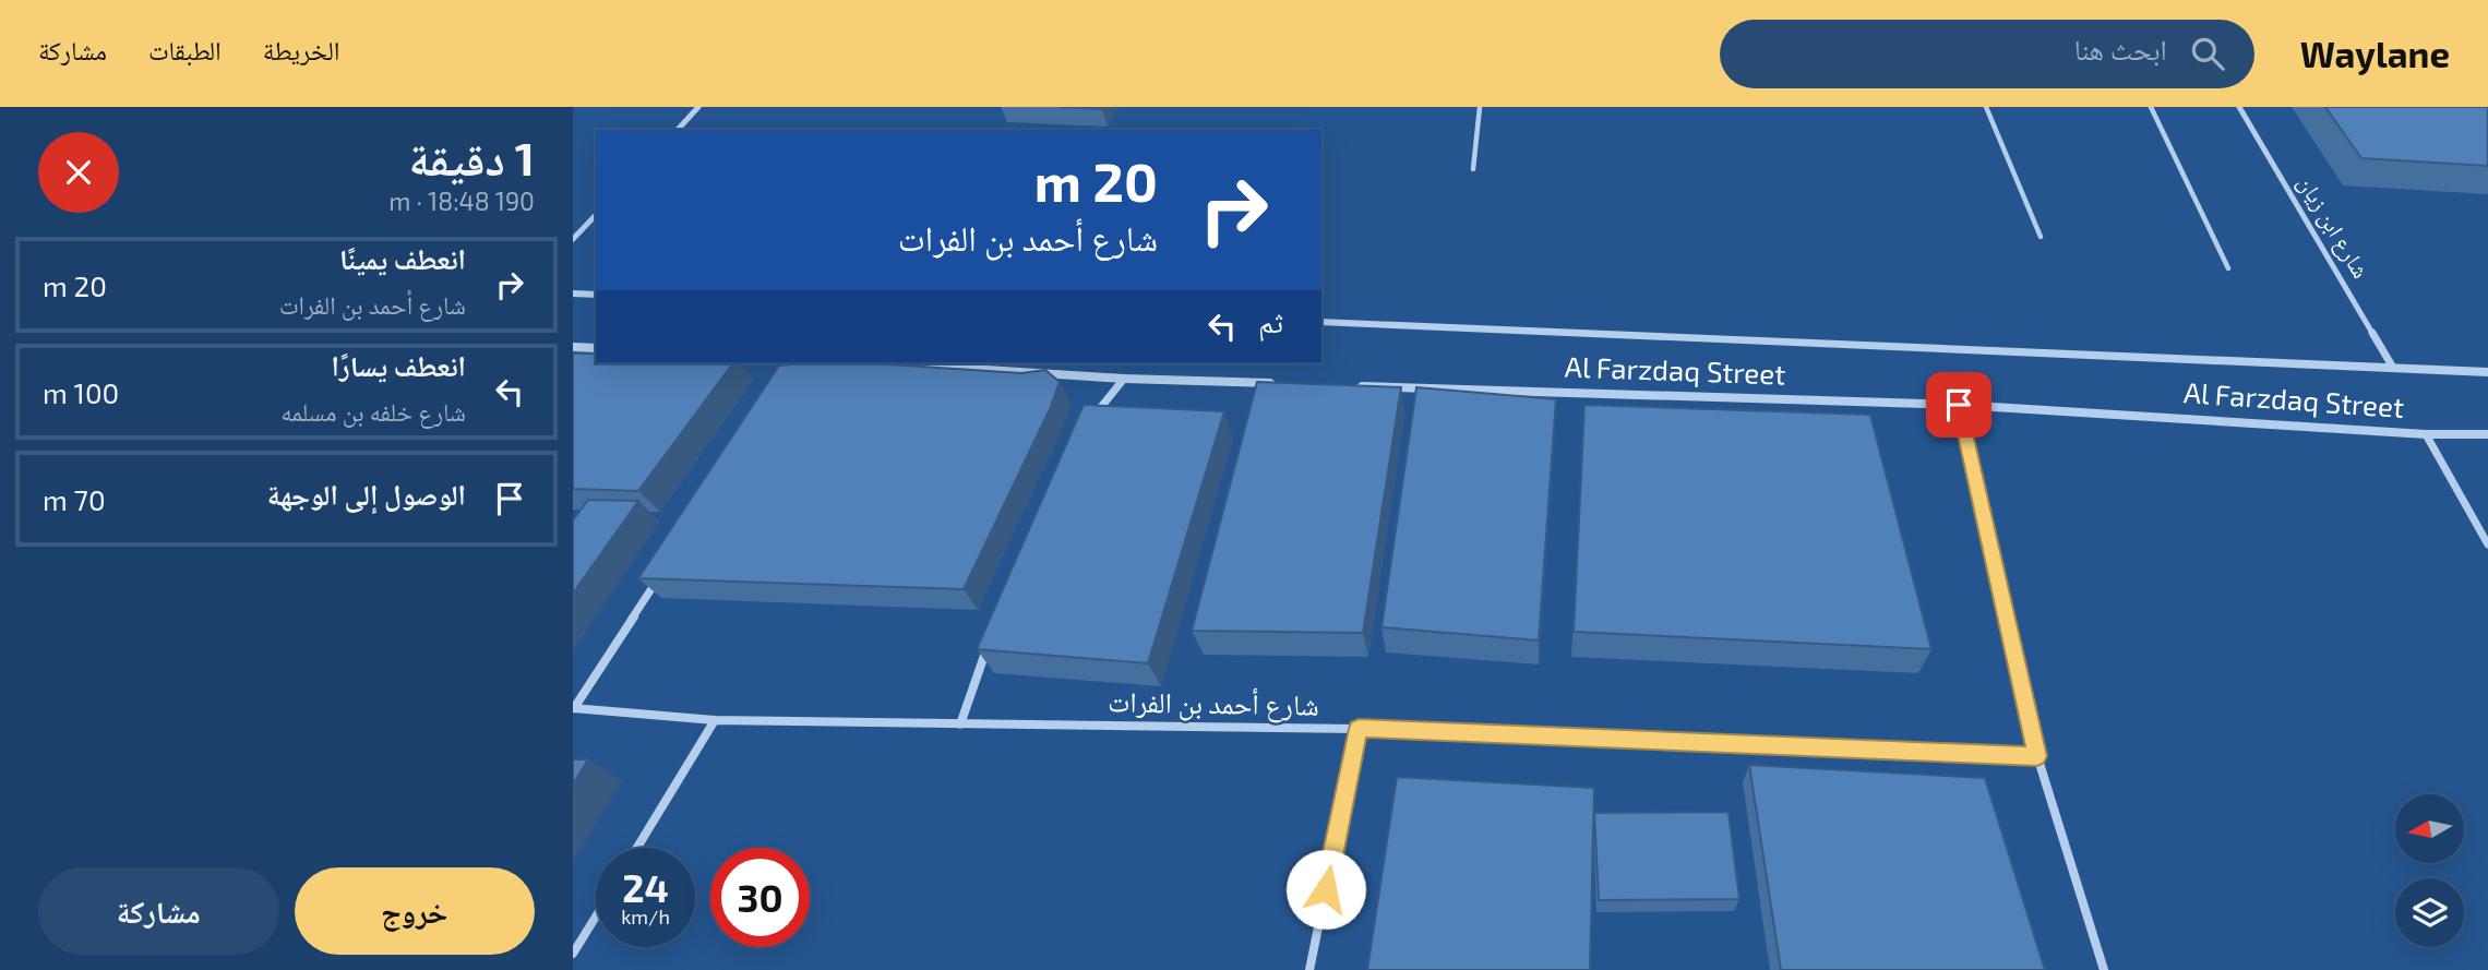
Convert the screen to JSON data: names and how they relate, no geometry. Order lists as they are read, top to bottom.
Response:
{
  "streets": {
    "street": ["شارع ابن زيان", "Al Farzdaq Street", "شارع أحمد بن الفرات"]
  },
  "crossings": [
    ["شارع ابن زيان", "Al Farzdaq Street"]
  ],
  "north": "left",
  "page": {
    "header": "Waylane",
    "search": "ابحث هنا",
    "nav": ["الخريطة", "الطبقات", "مشاركة"],
    "heading": ["1 دقيقة", "190 m · 18:48"],
    "turn": ["20 m", "شارع أحمد بن الفرات"],
    "list": [
      {
        "name": "انعطف يمينًا",
        "note": "شارع أحمد بن الفرات",
        "value": "20 m"
      },
      {
        "name": "انعطف يسارًا",
        "note": "شارع خلفه بن مسلمه",
        "value": "100 m"
      },
      {
        "name": "الوصول إلى الوجهة",
        "value": "70 m"
      }
    ],
    "then": "ثم",
    "speed": "24 km/h",
    "limit": "30",
    "buttons": ["خروج", "مشاركة"]
  }
}
